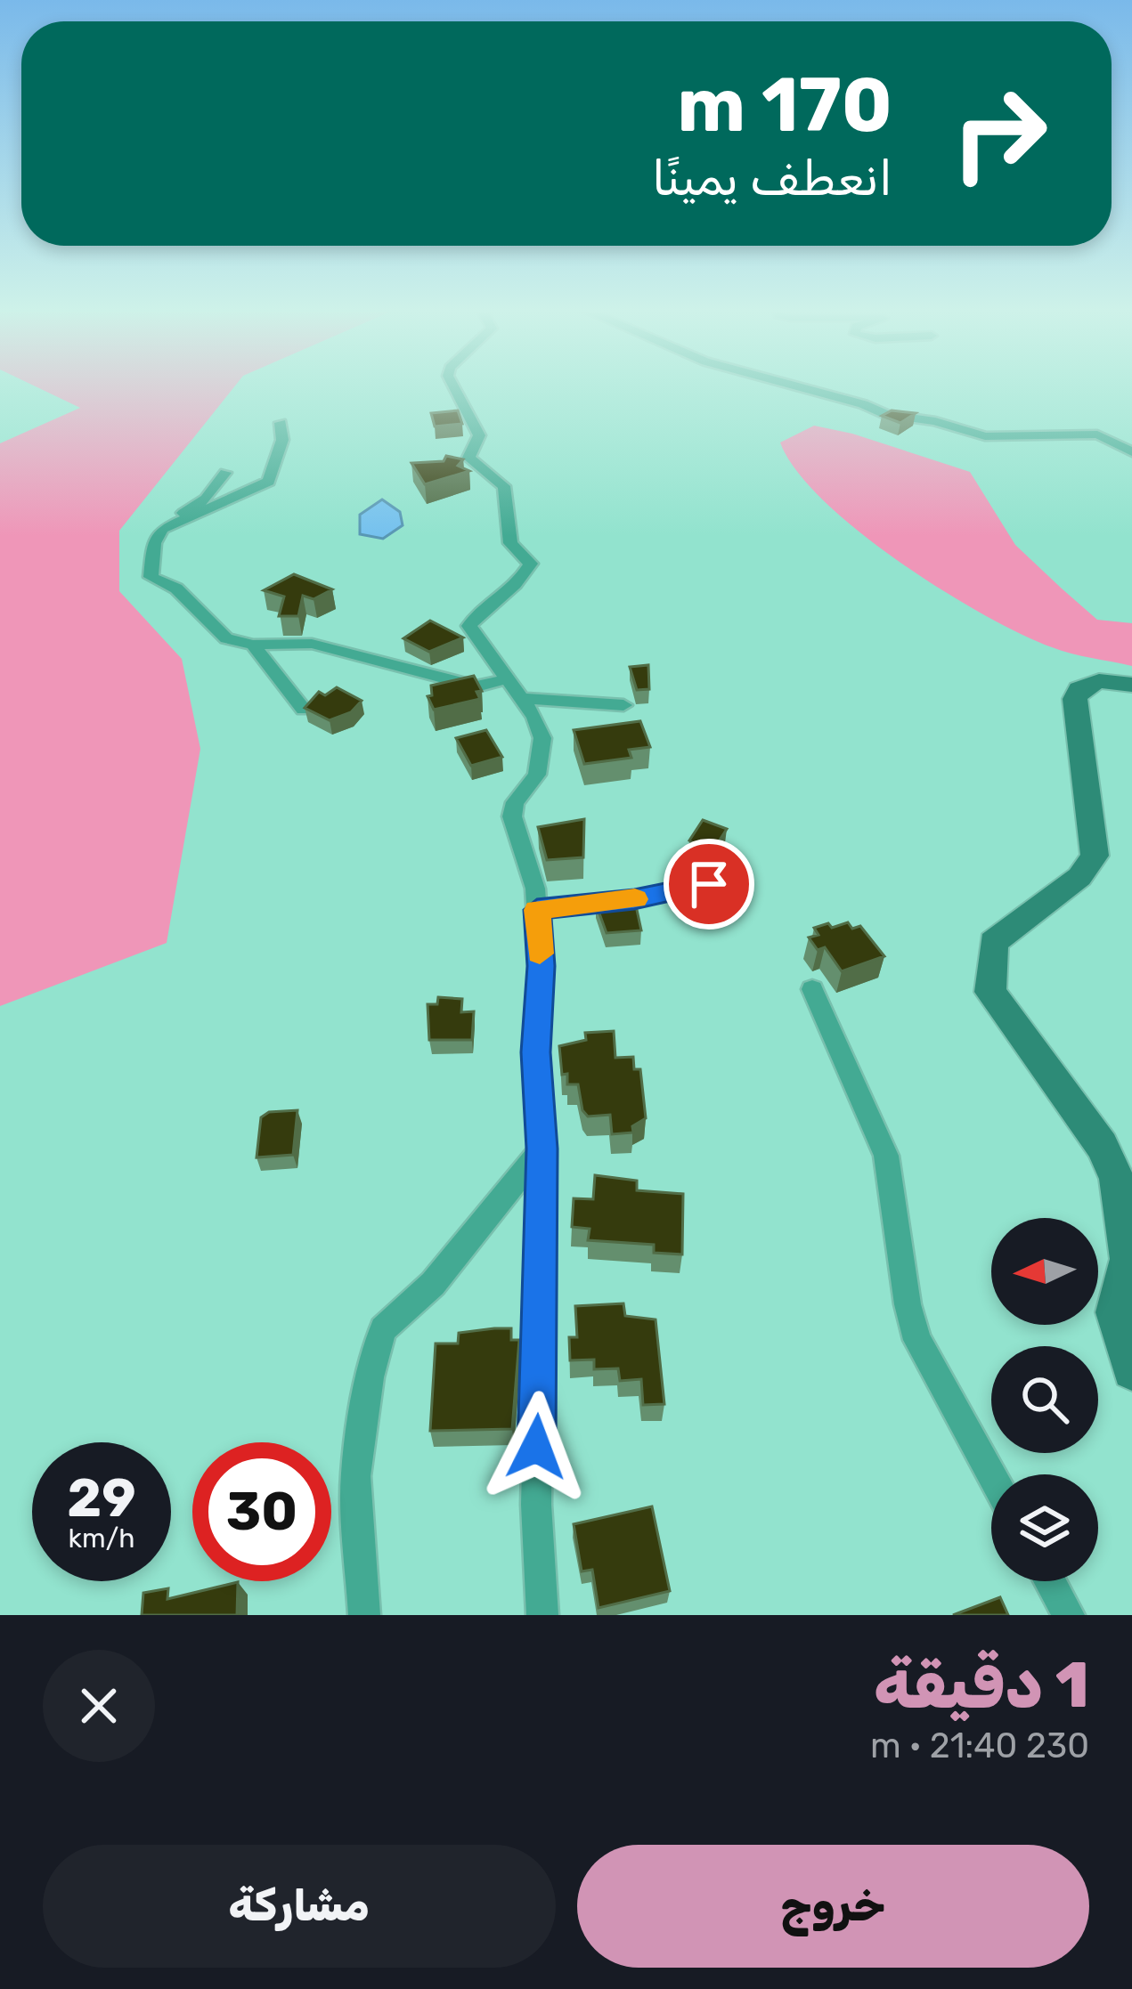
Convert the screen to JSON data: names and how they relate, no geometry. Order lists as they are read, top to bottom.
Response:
{
  "north": "left",
  "page": {
    "turn": ["170 m", "انعطف يمينًا"],
    "speed": "29 km/h",
    "limit": "30",
    "heading": ["1 دقيقة", "230 m · 21:40"],
    "buttons": ["خروج", "مشاركة"]
  }
}
